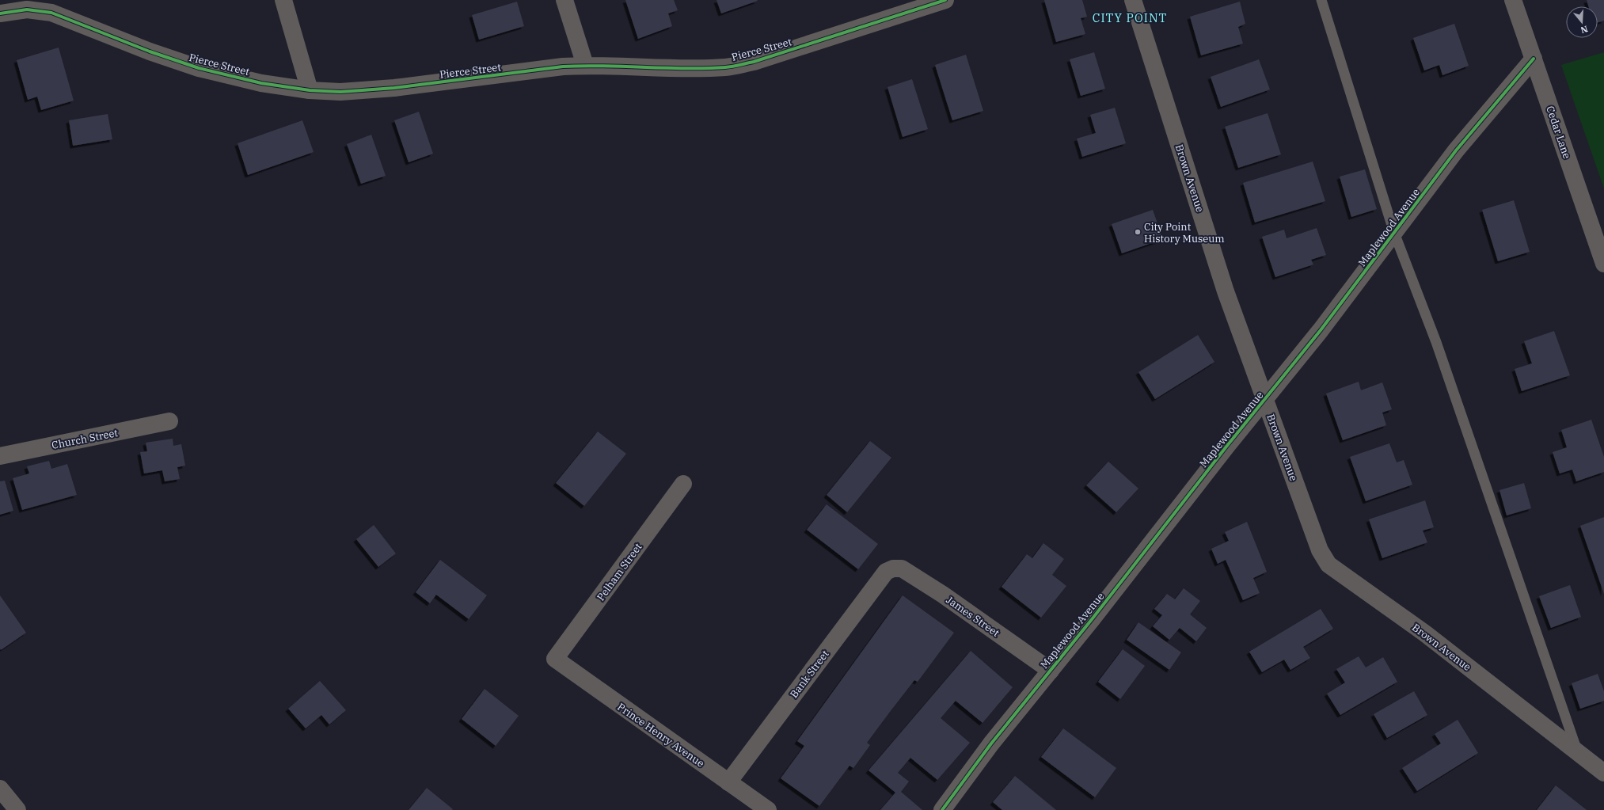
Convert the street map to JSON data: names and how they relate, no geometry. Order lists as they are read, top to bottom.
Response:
{
  "streets": {
    "street": [
      "Pierce Street",
      "Cedar Lane",
      "Brown Avenue",
      "Maplewood Avenue",
      "Church Street",
      "Pelham Street",
      "James Street",
      "Bank Street",
      "Prince Henry Avenue"
    ]
  },
  "crossings": [
    ["Cedar Lane", "Maplewood Avenue"],
    ["Brown Avenue", "Maplewood Avenue"],
    ["Maplewood Avenue", "James Street"],
    ["Pelham Street", "Prince Henry Avenue"],
    ["James Street", "Bank Street"],
    ["Bank Street", "Prince Henry Avenue"]
  ],
  "districts": ["CITY POINT"],
  "places": ["City Point History Museum"],
  "north": "bottom"
}
